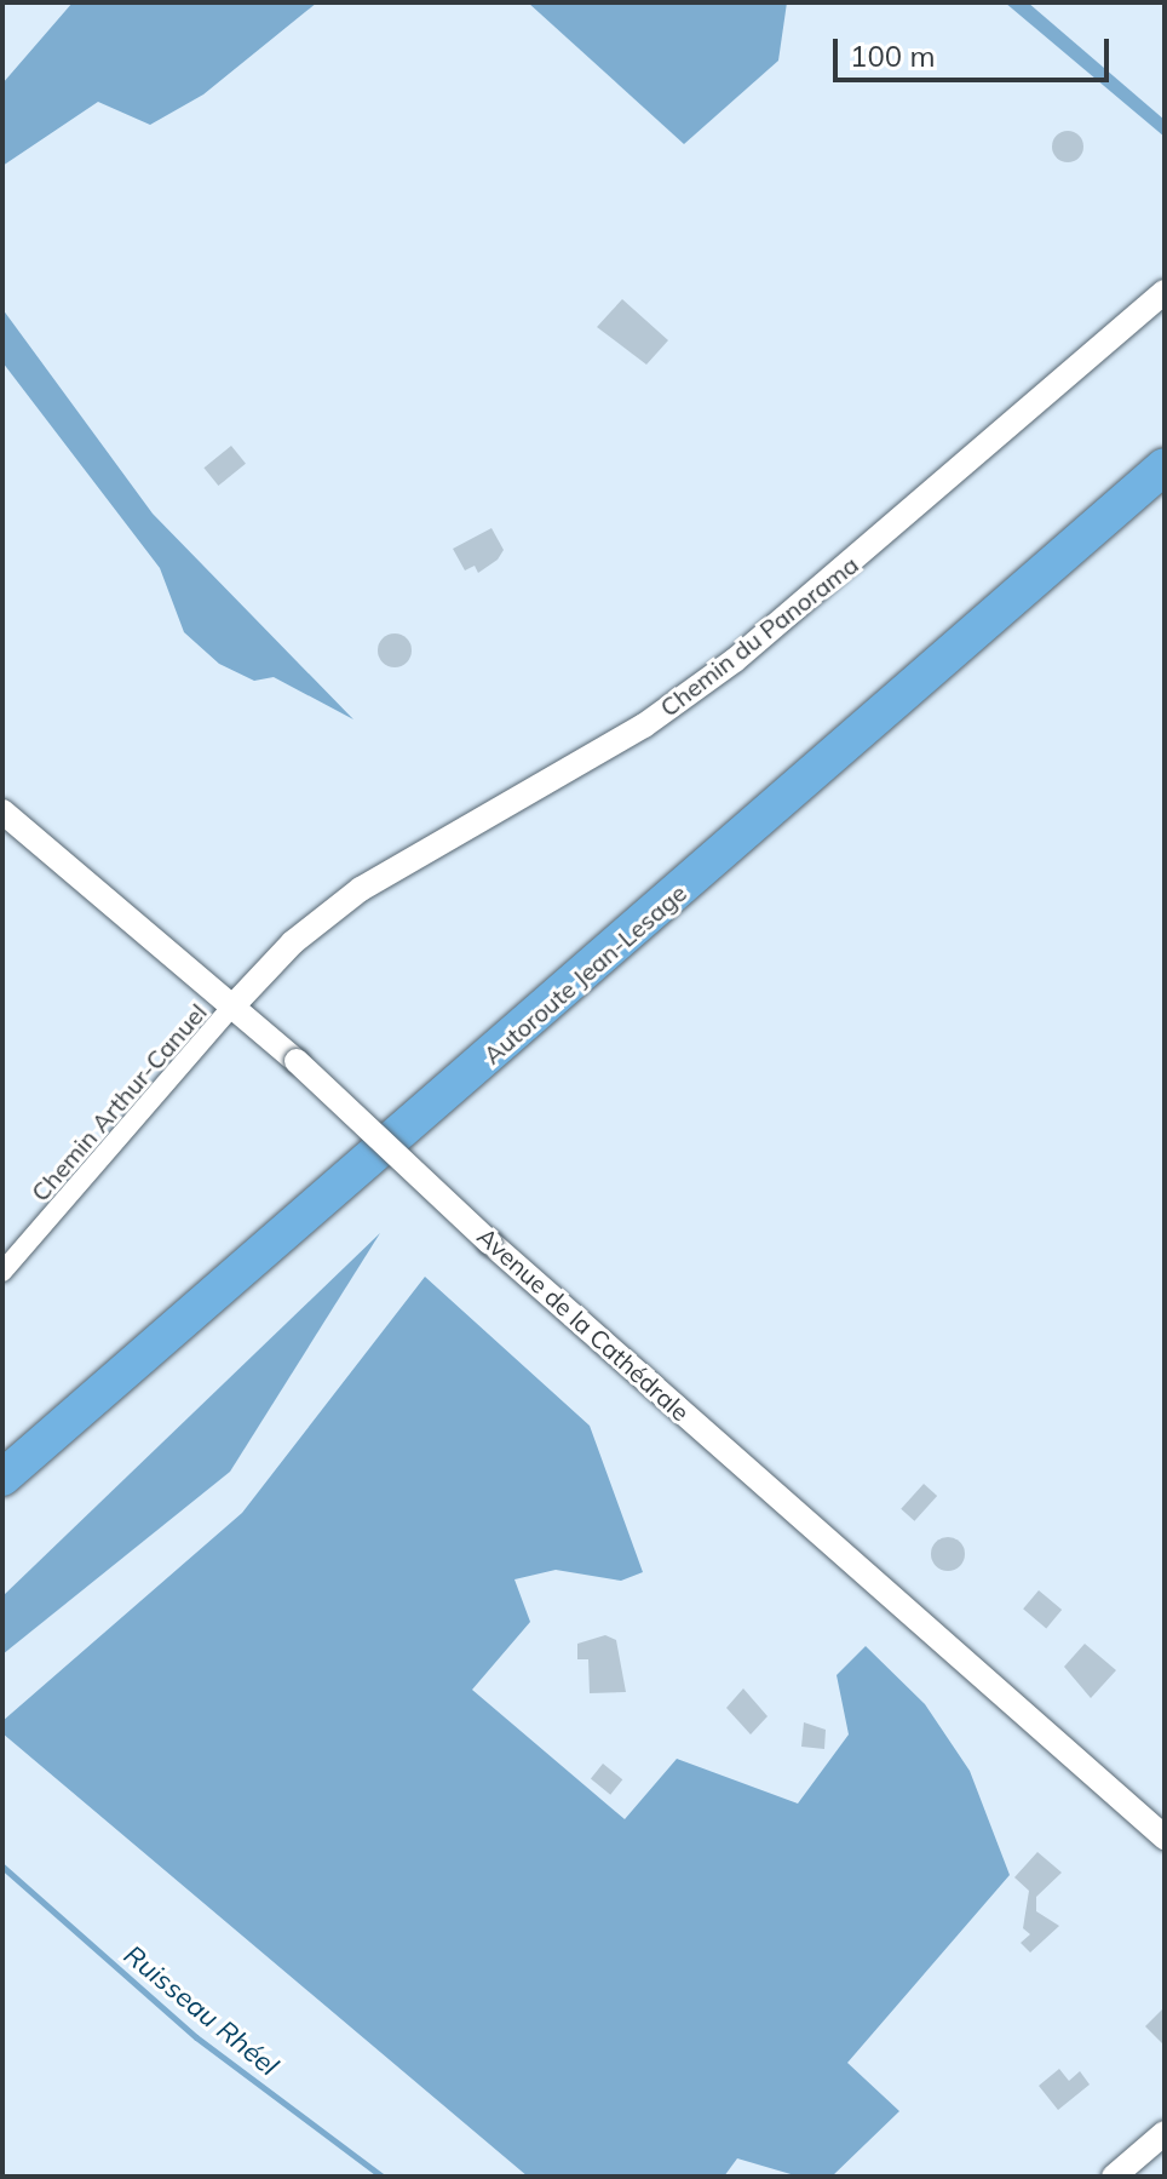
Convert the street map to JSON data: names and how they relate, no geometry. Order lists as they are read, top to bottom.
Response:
{
  "streets": {
    "highway": ["Autoroute Jean-Lesage"],
    "street": ["Chemin du Panorama", "Chemin Arthur-Canuel", "Avenue de la Cathédrale"]
  },
  "crossings": [
    ["Chemin du Panorama", "Chemin Arthur-Canuel"],
    ["Chemin du Panorama", "Avenue de la Cathédrale"],
    ["Chemin Arthur-Canuel", "Avenue de la Cathédrale"]
  ],
  "water": ["Ruisseau Rhéel"],
  "scale_bar": "100 m"
}
